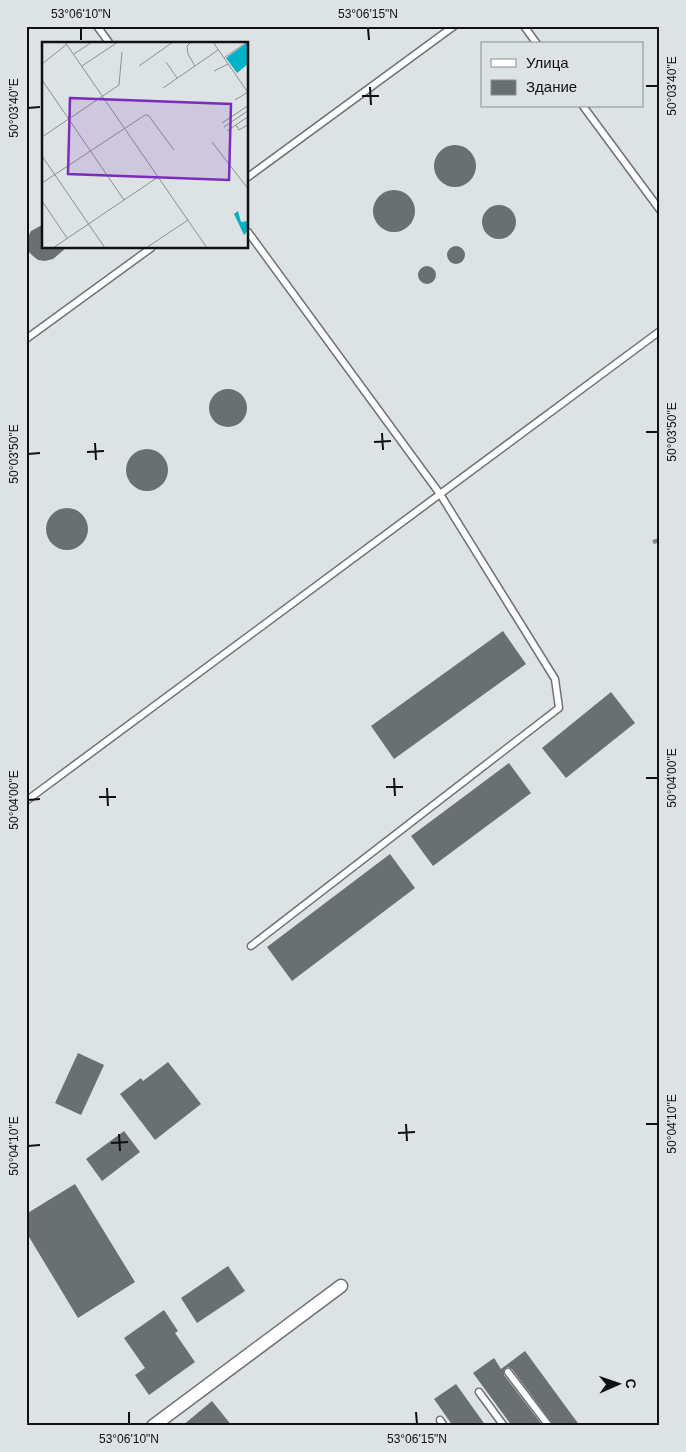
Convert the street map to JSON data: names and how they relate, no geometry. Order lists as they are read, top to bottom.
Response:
{
  "legend": ["Улица", "Здание"],
  "north": "right",
  "coordinates": [
    "53°06'10\"N",
    "53°06'15\"N",
    "50°03'40\"E",
    "50°03'50\"E",
    "50°04'00\"E",
    "50°04'10\"E"
  ]
}
